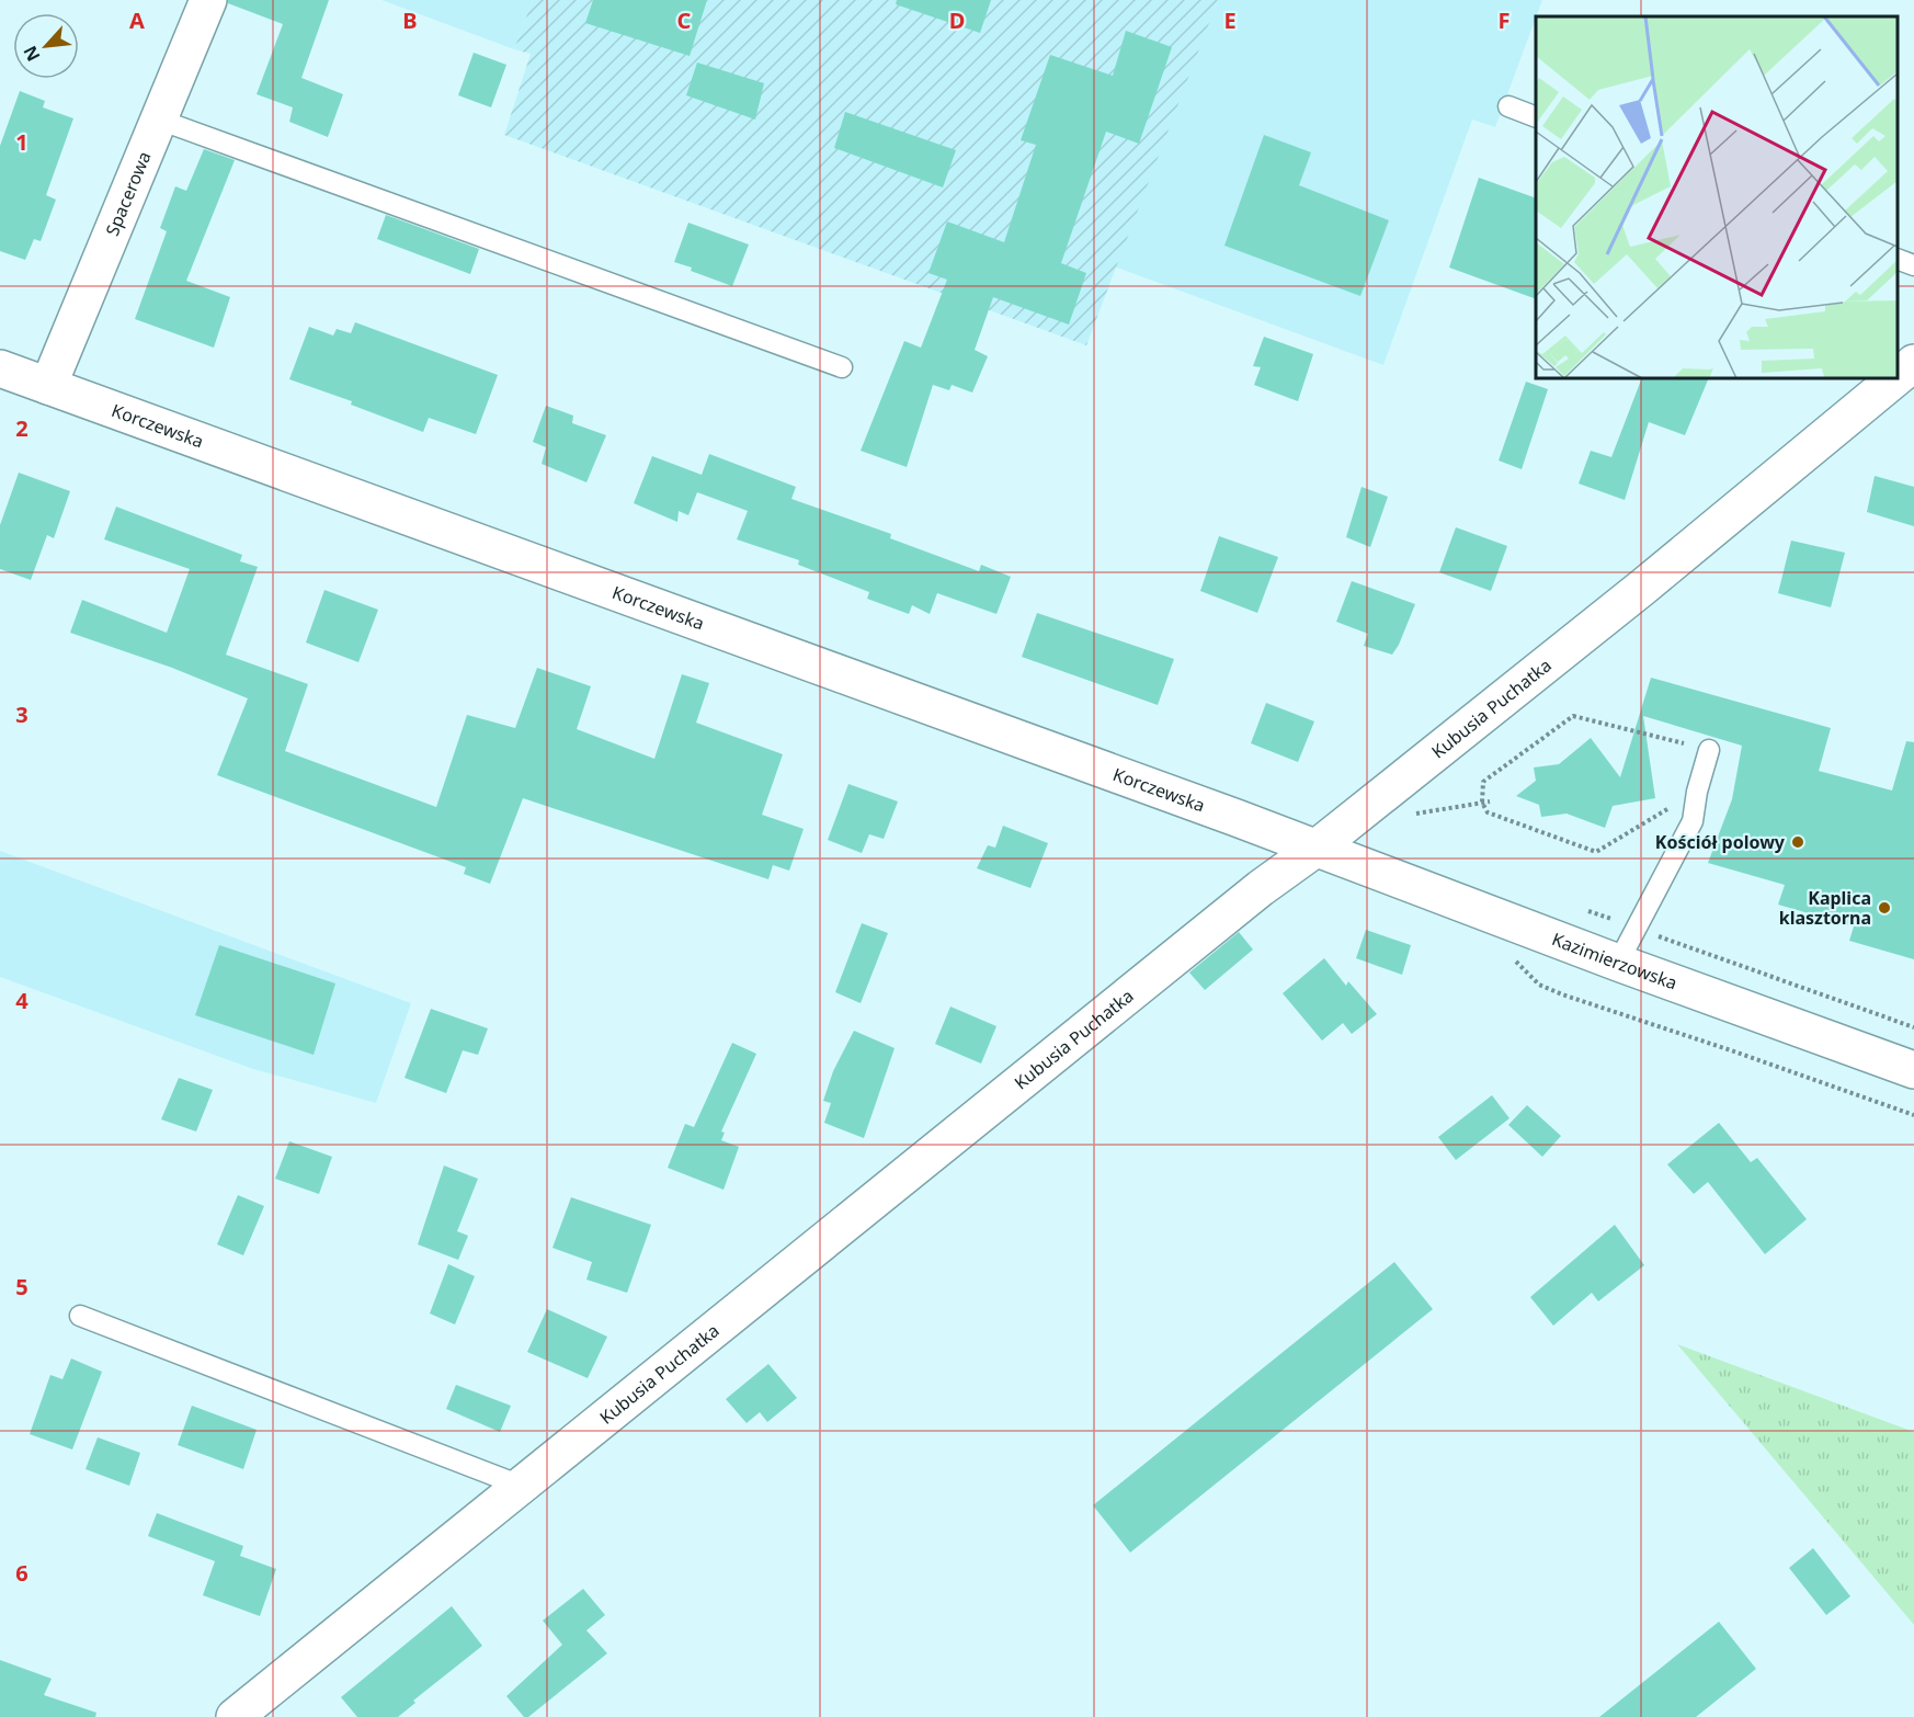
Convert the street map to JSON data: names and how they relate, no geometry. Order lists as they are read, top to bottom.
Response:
{
  "streets": {
    "street": [
      "Spacerowa",
      "Korczewska",
      "Kubusia Puchatka",
      "Kazimierzowska"
    ]
  },
  "crossings": [
    ["Spacerowa", "Korczewska"],
    ["Korczewska", "Kubusia Puchatka"],
    ["Korczewska", "Kazimierzowska"],
    ["Kubusia Puchatka", "Kazimierzowska"]
  ],
  "places": ["Kościół polowy", "Kaplica klasztorna"],
  "north": "bottom left",
  "grid": {
    "columns": [
      "A",
      "B",
      "C",
      "D",
      "E",
      "F"
    ],
    "rows": [
      "1",
      "2",
      "3",
      "4",
      "5",
      "6"
    ]
  }
}
